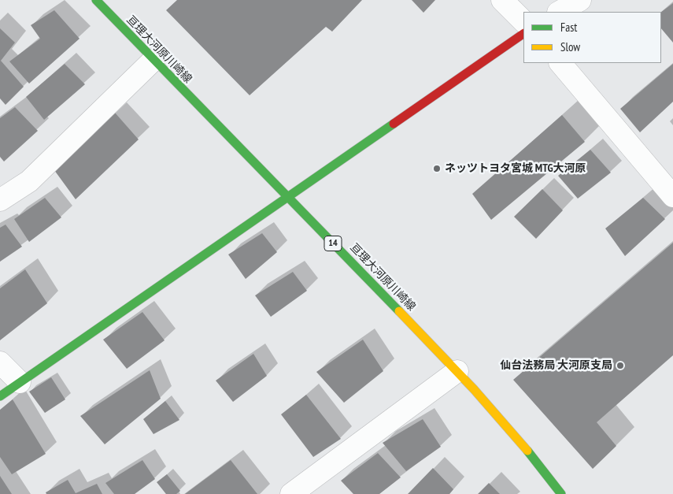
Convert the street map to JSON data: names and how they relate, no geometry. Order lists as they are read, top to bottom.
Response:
{
  "streets": {
    "main road": ["亘理大河原川崎線", "14"]
  },
  "places": ["ネッツトヨタ宮城 MTG大河原", "仙台法務局 大河原支局"],
  "legend": ["Fast", "Slow"]
}
